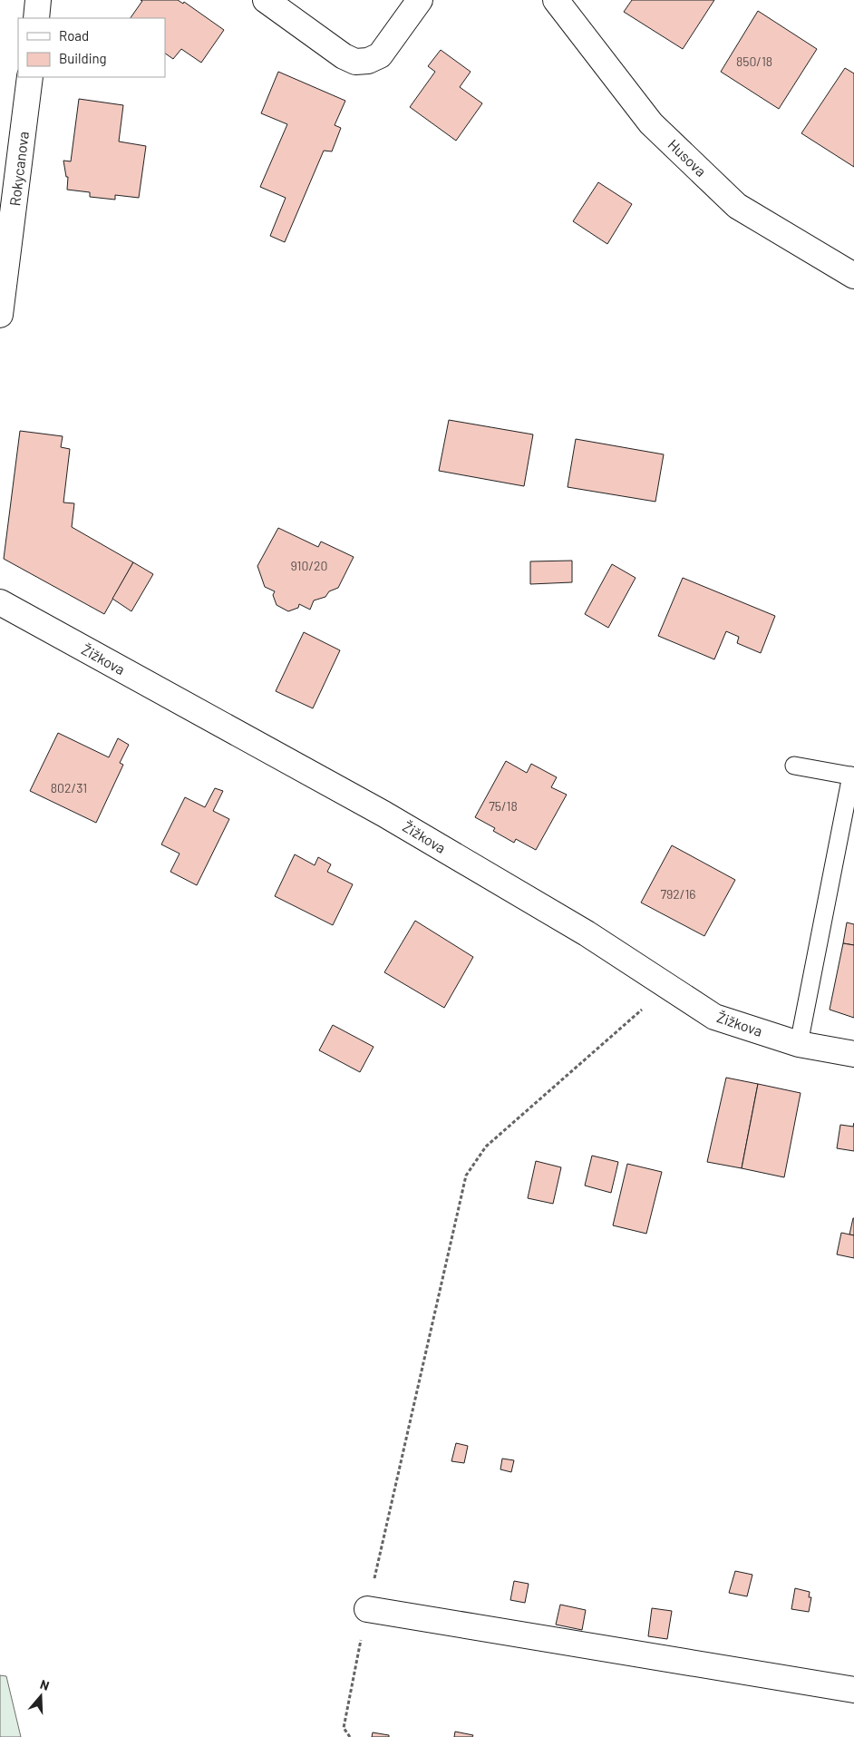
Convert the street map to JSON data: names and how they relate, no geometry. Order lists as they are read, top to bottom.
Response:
{
  "streets": {
    "street": ["Husova", "Rokycanova", "Žižkova"]
  },
  "house_numbers": [
    "850/18",
    "910/20",
    "802/31",
    "75/18",
    "792/16"
  ],
  "legend": ["Road", "Building"],
  "north": "top"
}
